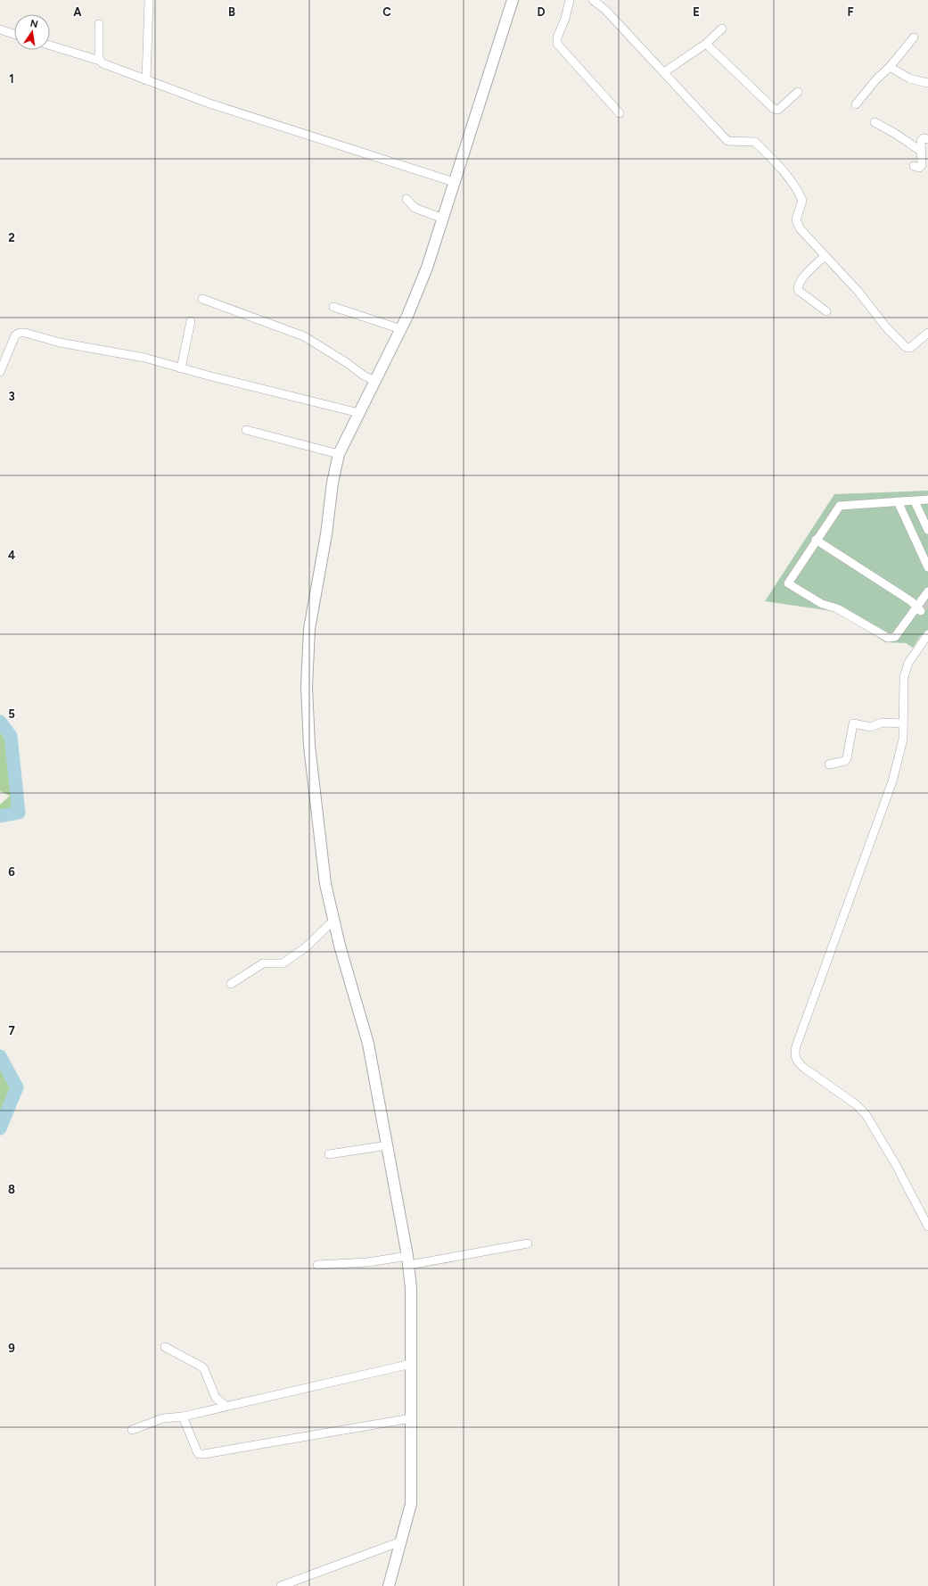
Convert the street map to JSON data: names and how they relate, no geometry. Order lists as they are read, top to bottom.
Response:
{
  "north": "top",
  "grid": {
    "columns": [
      "A",
      "B",
      "C",
      "D",
      "E",
      "F"
    ],
    "rows": [
      "1",
      "2",
      "3",
      "4",
      "5",
      "6",
      "7",
      "8",
      "9"
    ]
  }
}
